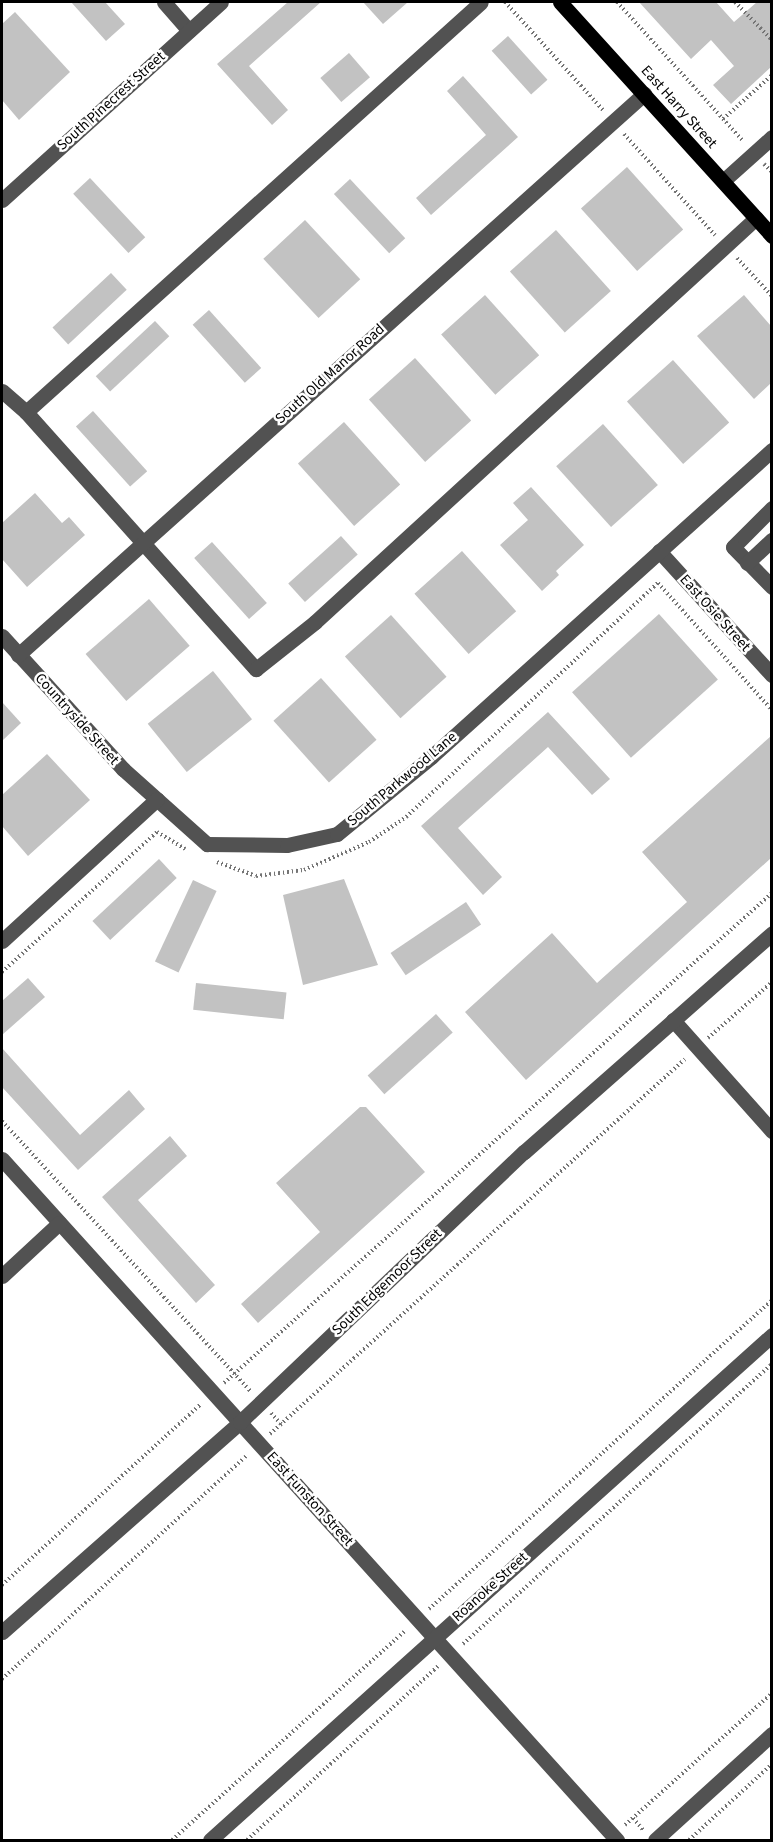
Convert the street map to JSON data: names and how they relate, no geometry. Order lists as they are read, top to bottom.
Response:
{
  "streets": {
    "main road": ["East Harry Street"],
    "street": [
      "South Pinecrest Street",
      "South Old Manor Road",
      "East Osie Street",
      "Countryside Street",
      "South Parkwood Lane",
      "South Edgemoor Street",
      "East Funston Street",
      "Roanoke Street"
    ]
  },
  "crossings": [
    ["East Harry Street", "South Old Manor Road"],
    ["South Old Manor Road", "Countryside Street"],
    ["East Osie Street", "South Parkwood Lane"],
    ["Countryside Street", "South Parkwood Lane"],
    ["South Edgemoor Street", "East Funston Street"],
    ["East Funston Street", "Roanoke Street"]
  ]
}
